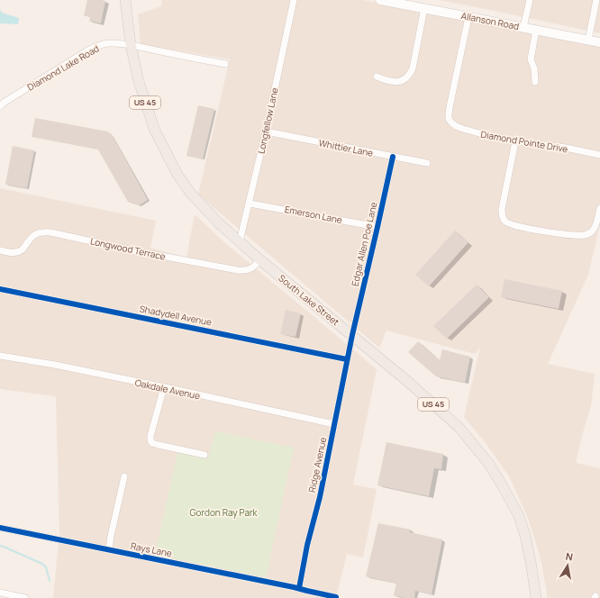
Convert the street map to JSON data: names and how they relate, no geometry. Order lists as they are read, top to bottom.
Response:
{
  "streets": {
    "main road": ["US 45", "South Lake Street"],
    "street": [
      "Allanson Road",
      "Diamond Lake Road",
      "Longfellow Lane",
      "Diamond Pointe Drive",
      "Whittier Lane",
      "Emerson Lane",
      "Edgar Allen Poe Lane",
      "Longwood Terrace",
      "Shadydell Avenue",
      "Oakdale Avenue",
      "Ridge Avenue",
      "Rays Lane"
    ]
  },
  "crossings": [
    ["Allanson Road", "Diamond Pointe Drive"],
    ["Diamond Lake Road", "South Lake Street"],
    ["Longfellow Lane", "Whittier Lane"],
    ["Longfellow Lane", "Emerson Lane"],
    ["Longfellow Lane", "South Lake Street"],
    ["Whittier Lane", "Edgar Allen Poe Lane"],
    ["Emerson Lane", "Edgar Allen Poe Lane"],
    ["Edgar Allen Poe Lane", "South Lake Street"],
    ["Edgar Allen Poe Lane", "Ridge Avenue"],
    ["Longwood Terrace", "South Lake Street"],
    ["South Lake Street", "Ridge Avenue"],
    ["Shadydell Avenue", "Ridge Avenue"],
    ["Oakdale Avenue", "Ridge Avenue"],
    ["Ridge Avenue", "Rays Lane"]
  ],
  "parks": ["Gordon Ray Park"],
  "north": "top"
}
